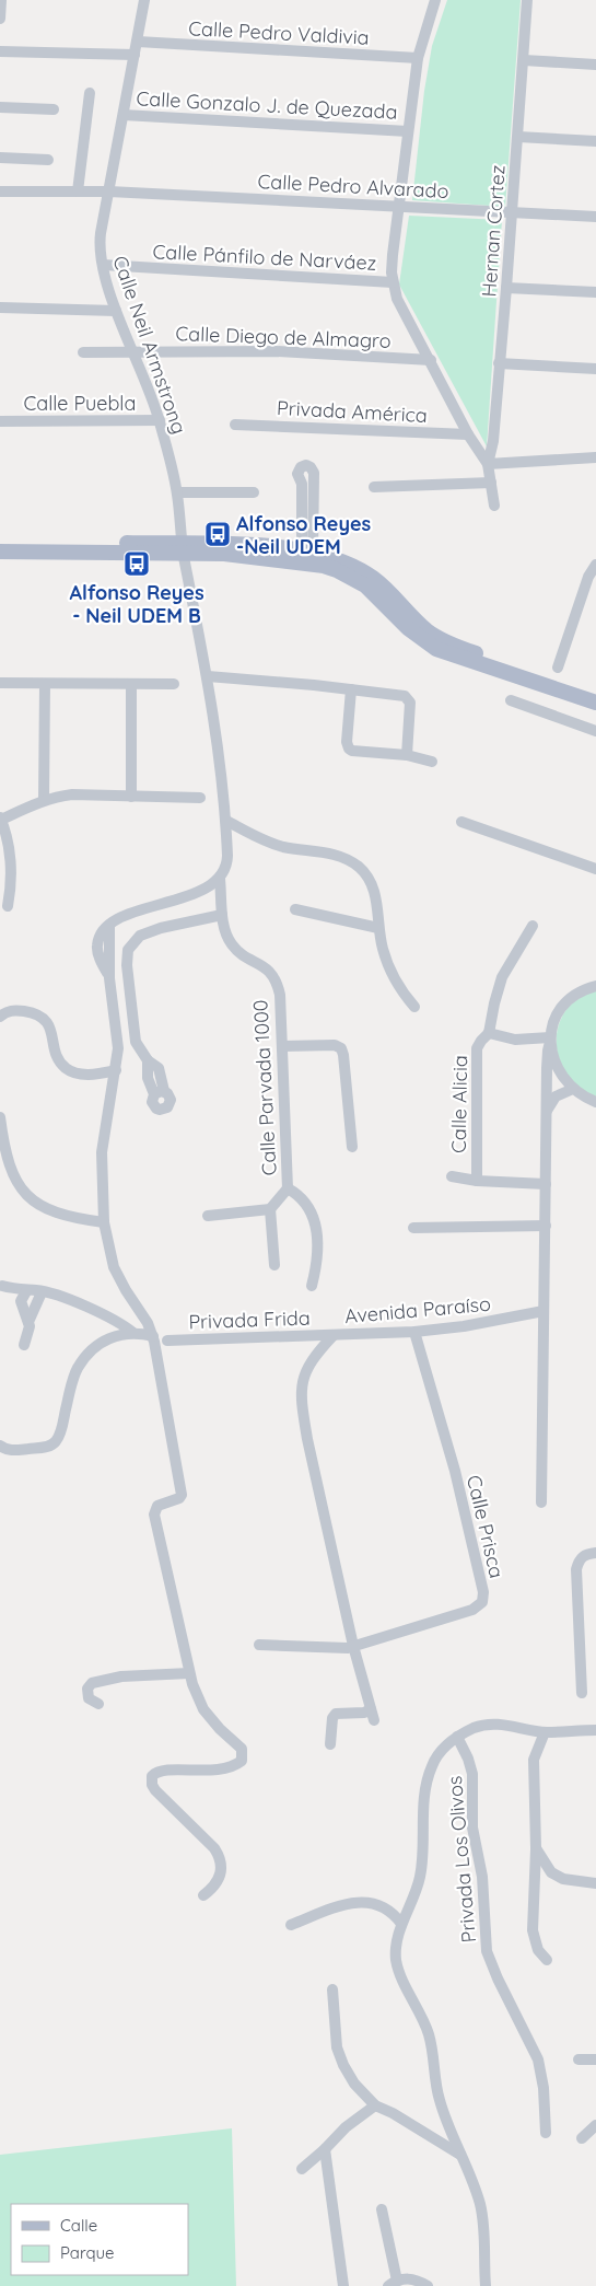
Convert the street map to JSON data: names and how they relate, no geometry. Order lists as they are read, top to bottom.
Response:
{
  "streets": {
    "street": [
      "Calle Pedro Valdivia",
      "Calle Gonzalo J. de Quezada",
      "Calle Pedro Alvarado",
      "Hernan Cortez",
      "Calle Pánfilo de Narváez",
      "Calle Diego de Almagro",
      "Calle Neil Armstrong",
      "Calle Puebla",
      "Privada América",
      "Calle Parvada 1000",
      "Calle Alicia",
      "Avenida Paraíso",
      "Privada Frida",
      "Calle Prisca",
      "Privada Los Olivos"
    ]
  },
  "crossings": [
    ["Calle Pedro Valdivia", "Calle Neil Armstrong"],
    ["Calle Gonzalo J. de Quezada", "Calle Neil Armstrong"],
    ["Calle Pedro Alvarado", "Hernan Cortez"],
    ["Calle Pedro Alvarado", "Calle Neil Armstrong"],
    ["Calle Pánfilo de Narváez", "Calle Neil Armstrong"],
    ["Calle Diego de Almagro", "Calle Neil Armstrong"],
    ["Calle Neil Armstrong", "Calle Puebla"],
    ["Calle Neil Armstrong", "Calle Parvada 1000"],
    ["Avenida Paraíso", "Privada Frida"],
    ["Avenida Paraíso", "Calle Prisca"]
  ],
  "places": {
    "bus stop": ["Alfonso Reyes -Neil UDEM", "Alfonso Reyes - Neil UDEM B"]
  },
  "legend": ["Calle", "Parque"]
}
